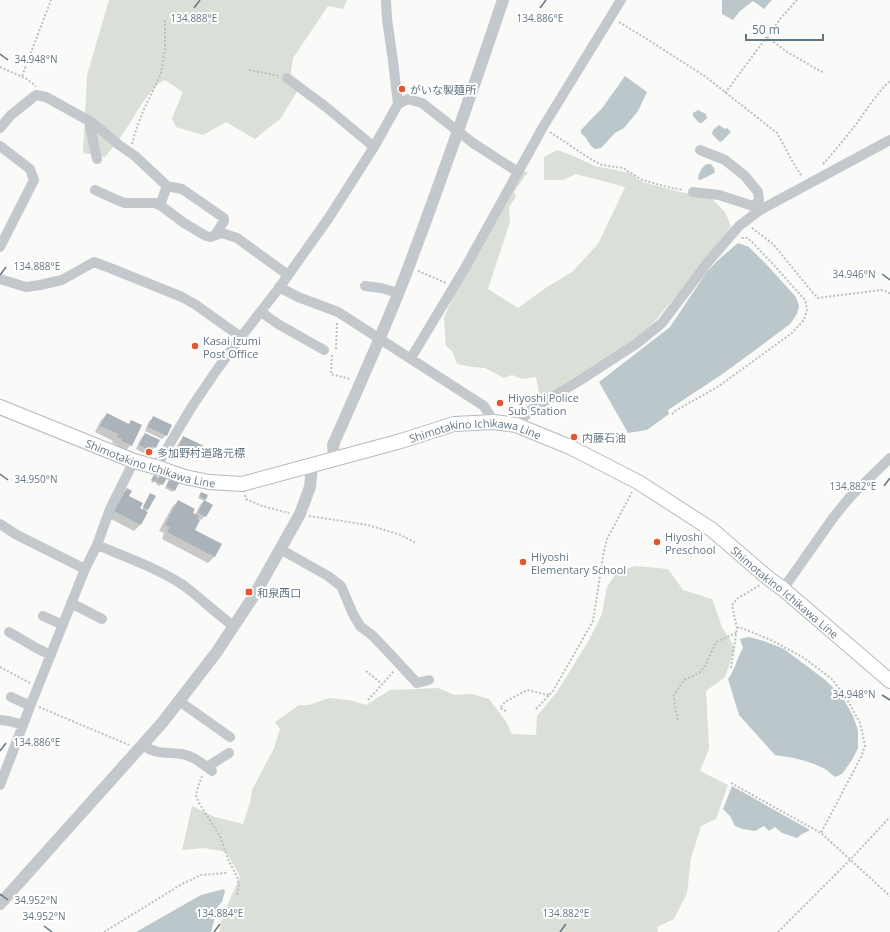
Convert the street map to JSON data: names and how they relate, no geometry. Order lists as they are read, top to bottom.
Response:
{
  "streets": {
    "main road": ["Shimotakino Ichikawa Line"]
  },
  "places": {
    "other": [
      "がいな製麺所",
      "Kasai Izumi Post Office",
      "Hiyoshi Police Sub Station",
      "内藤石油",
      "多加野村道路元標",
      "Hiyoshi Preschool",
      "Hiyoshi Elementary School"
    ],
    "transit": ["和泉西口"]
  },
  "scale_bar": "50 m",
  "coordinates": [
    "134.886°E",
    "134.888°E",
    "34.948°N",
    "34.946°N",
    "34.950°N",
    "134.882°E",
    "34.952°N",
    "134.884°E"
  ]
}
